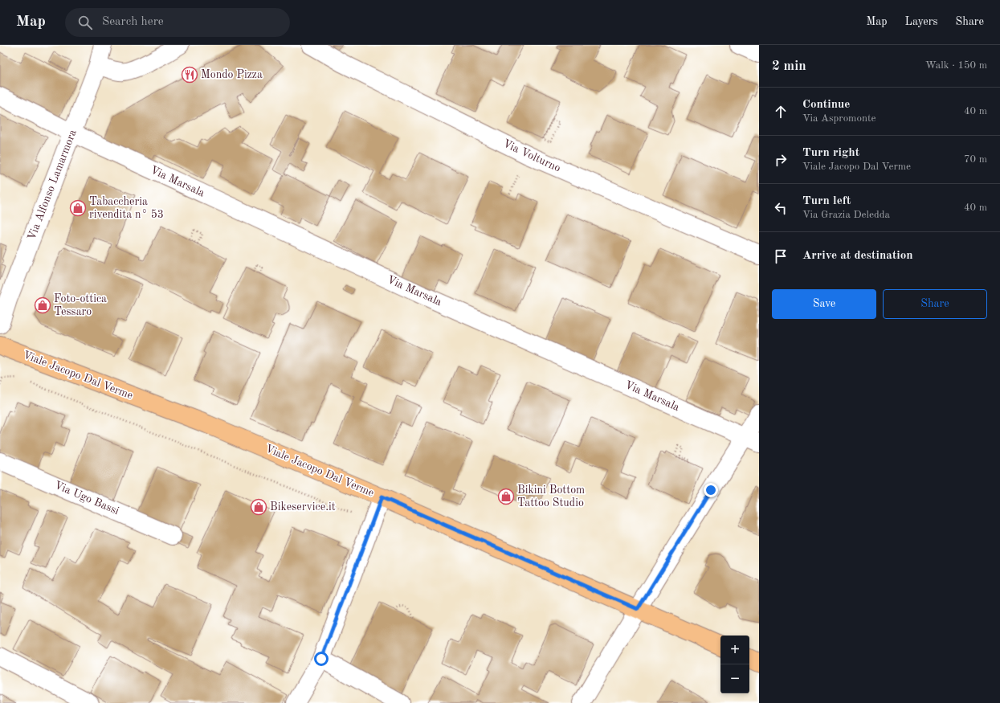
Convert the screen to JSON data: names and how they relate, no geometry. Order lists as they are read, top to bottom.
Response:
{
  "streets": {
    "main road": ["Viale Jacopo Dal Verme"],
    "street": [
      "Via Volturno",
      "Via Marsala",
      "Via Alfonso Lamarmora",
      "Via Ugo Bassi"
    ]
  },
  "crossings": [
    ["Via Marsala", "Via Alfonso Lamarmora"]
  ],
  "places": {
    "restaurant": ["Mondo Pizza"],
    "shop": [
      "Tabaccheria rivendita n° 53",
      "Foto-ottica Tessaro",
      "Bikini Bottom Tattoo Studio",
      "Bikeservice.it"
    ]
  },
  "page": {
    "header": "Map",
    "search": "Search here",
    "nav": ["Map", "Layers", "Share"],
    "heading": ["2 min", "Walk · 150 m"],
    "list": [
      ["Continue", "Via Aspromonte", "40 m"],
      ["Turn right", "Viale Jacopo Dal Verme", "70 m"],
      ["Turn left", "Via Grazia Deledda", "40 m"],
      "Arrive at destination"
    ],
    "buttons": ["Save", "Share"],
    "map_buttons": ["+", "−"]
  }
}
